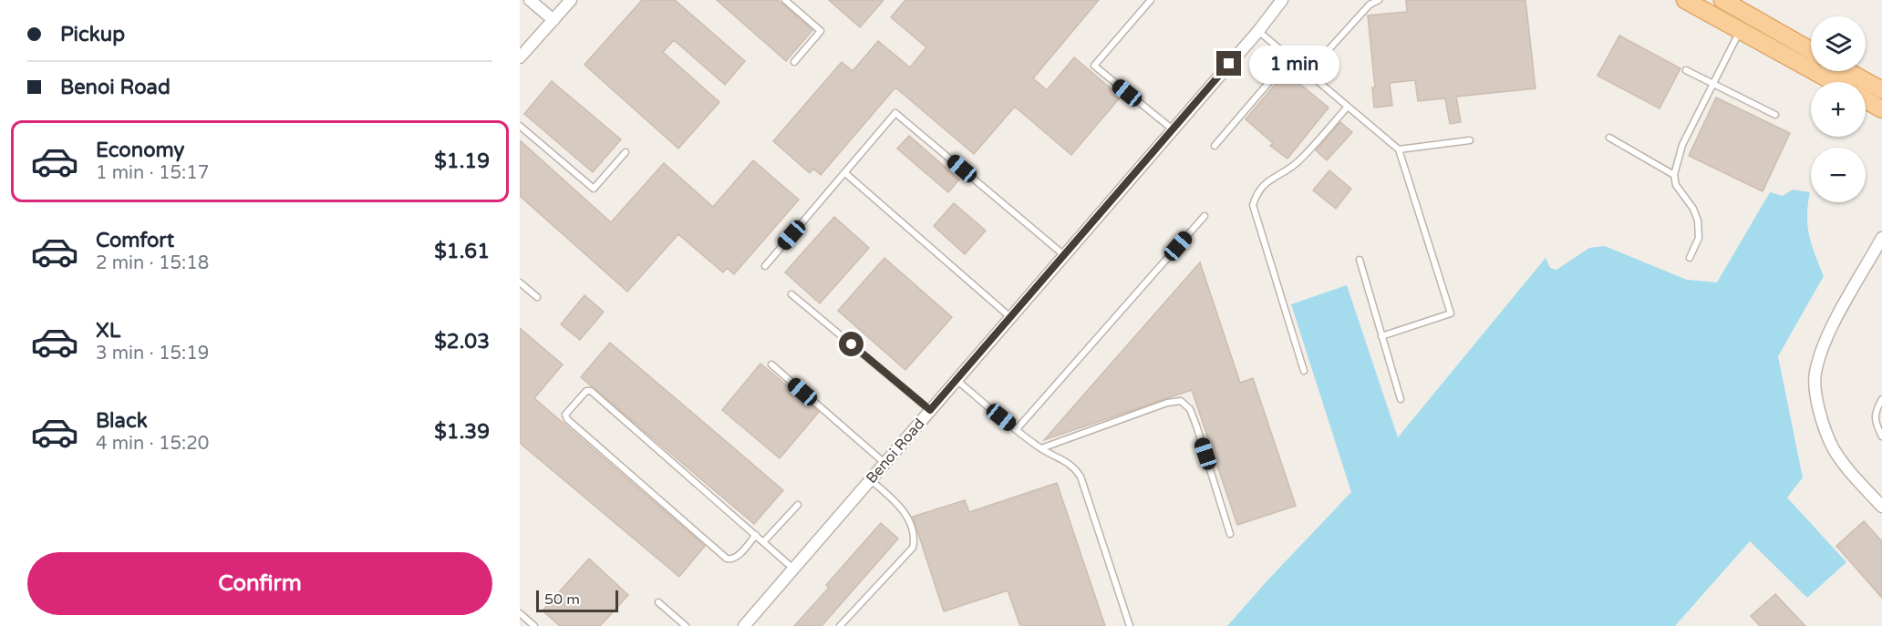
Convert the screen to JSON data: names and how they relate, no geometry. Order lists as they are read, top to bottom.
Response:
{
  "streets": {
    "street": ["Benoi Road"]
  },
  "scale_bar": "50 m",
  "page": {
    "banner": ["Pickup", "Benoi Road"],
    "map_buttons": ["+", "−"],
    "bubble": "1 min",
    "list": [
      {
        "name": "Economy",
        "note": "1 min · 15:17",
        "value": "$1.19"
      },
      {
        "name": "Comfort",
        "note": "2 min · 15:18",
        "value": "$1.61"
      },
      {
        "name": "XL",
        "note": "3 min · 15:19",
        "value": "$2.03"
      },
      {
        "name": "Black",
        "note": "4 min · 15:20",
        "value": "$1.39"
      }
    ],
    "buttons": "Confirm",
    "scale": "50 m"
  }
}
